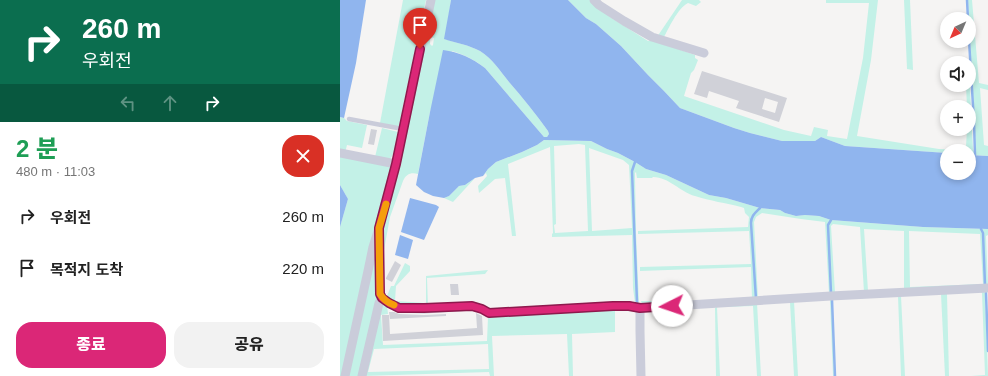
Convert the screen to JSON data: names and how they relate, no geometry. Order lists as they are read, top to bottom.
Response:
{
  "north": "bottom left",
  "page": {
    "turn": ["260 m", "우회전"],
    "map_buttons": ["+", "−"],
    "heading": ["2 분", "480 m · 11:03"],
    "list": [
      {
        "name": "우회전",
        "value": "260 m"
      },
      {
        "name": "목적지 도착",
        "value": "220 m"
      }
    ],
    "buttons": ["종료", "공유"]
  }
}
